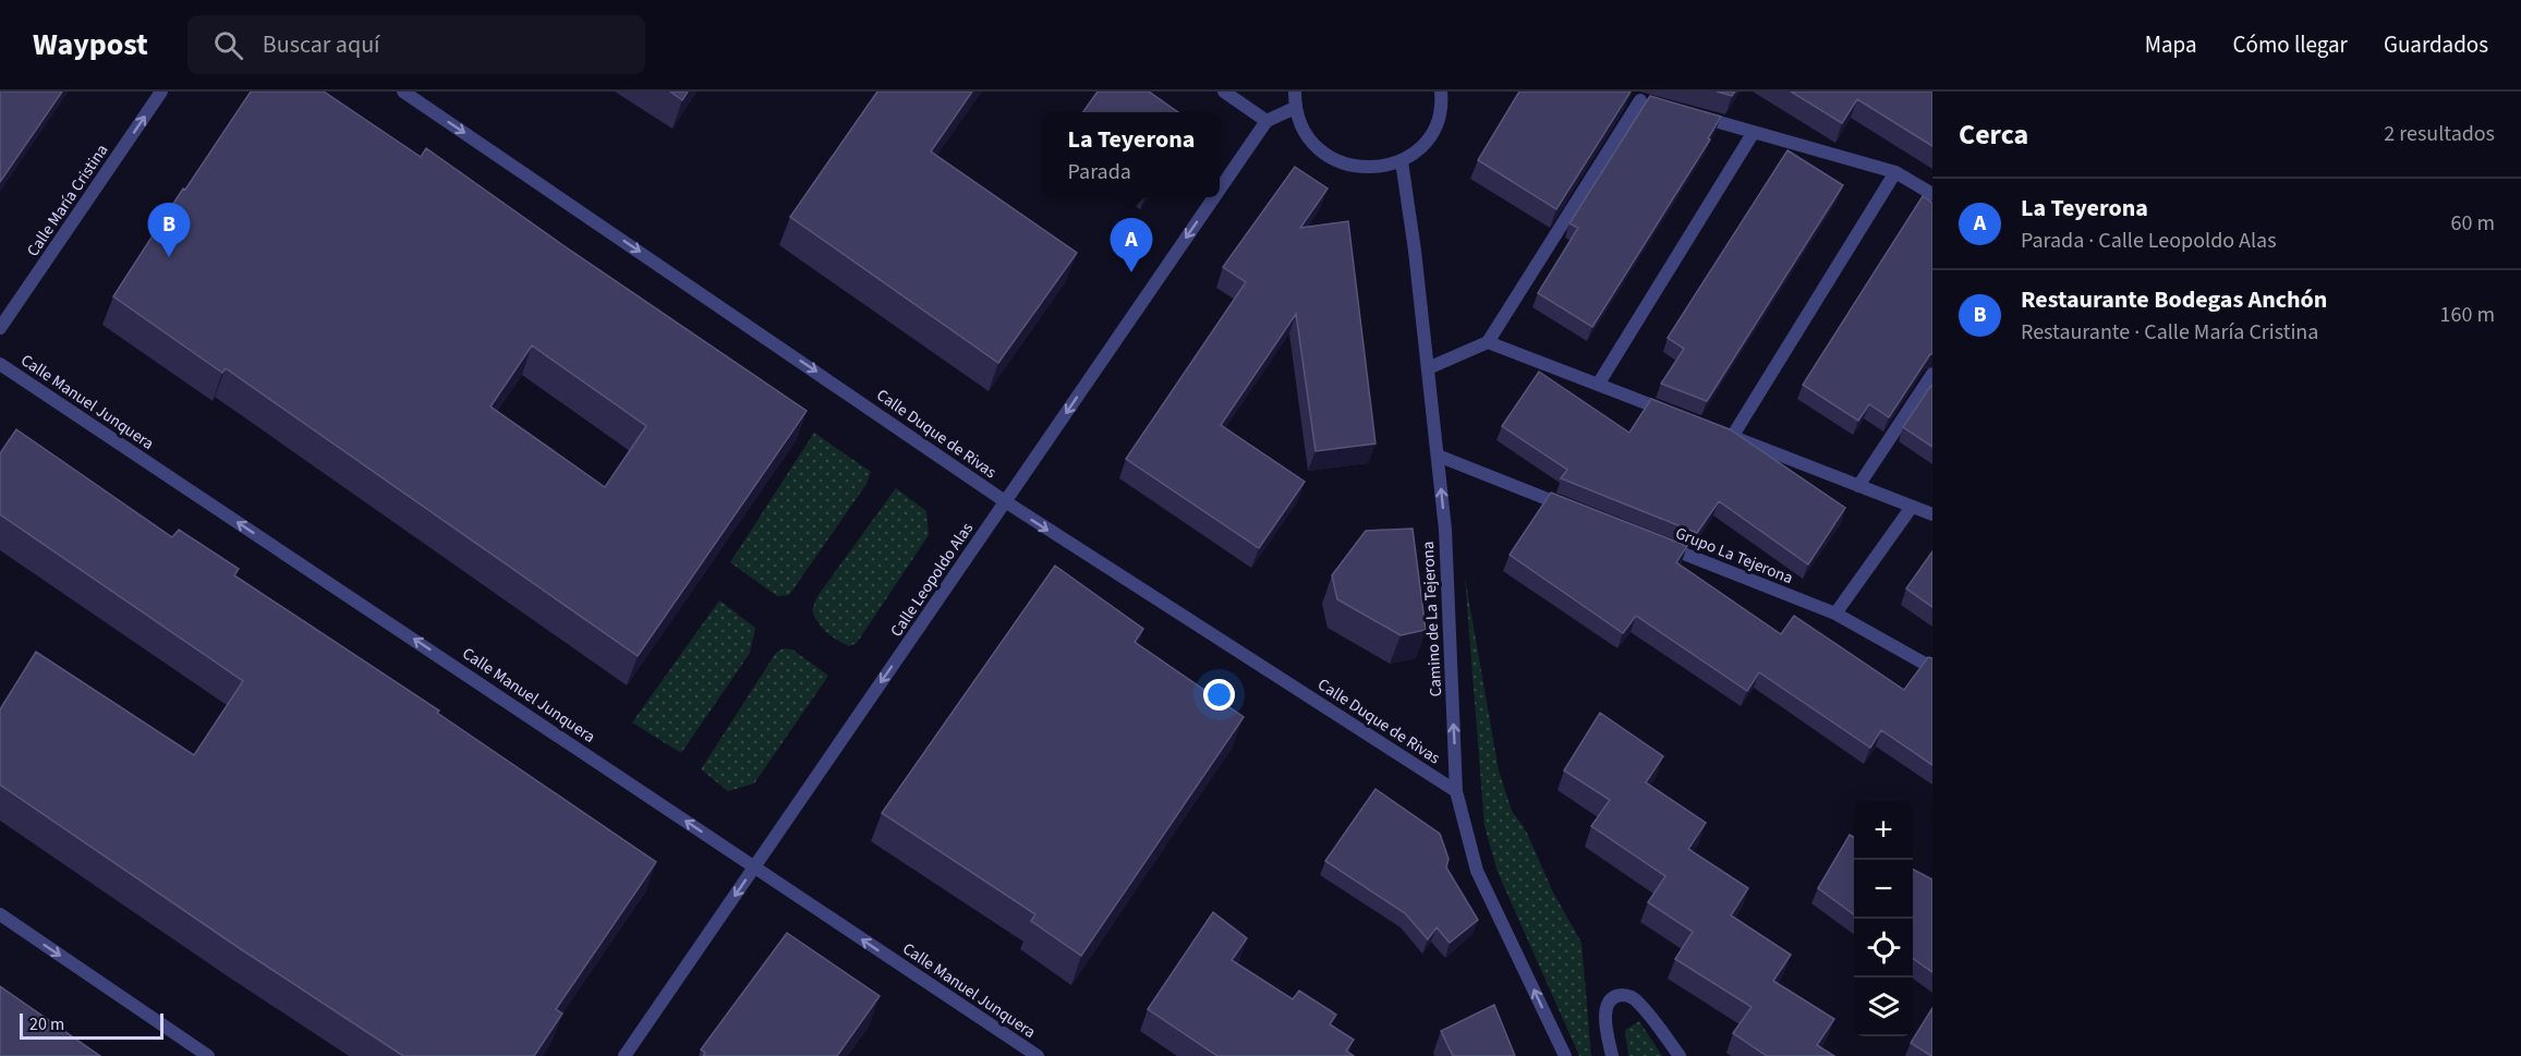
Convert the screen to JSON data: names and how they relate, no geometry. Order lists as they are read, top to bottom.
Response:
{
  "streets": {
    "street": [
      "Calle María Cristina",
      "Calle Manuel Junquera",
      "Calle Duque de Rivas",
      "Grupo La Tejerona",
      "Calle Leopoldo Alas",
      "Camino de La Tejerona"
    ]
  },
  "crossings": [
    ["Calle Manuel Junquera", "Calle Leopoldo Alas"],
    ["Calle Duque de Rivas", "Calle Leopoldo Alas"],
    ["Calle Duque de Rivas", "Camino de La Tejerona"]
  ],
  "one_way": [
    "Calle María Cristina",
    "Calle Manuel Junquera",
    "Calle Duque de Rivas",
    "Calle Leopoldo Alas",
    "Camino de La Tejerona"
  ],
  "scale_bar": "20 m",
  "page": {
    "header": "Waypost",
    "search": "Buscar aquí",
    "nav": ["Mapa", "Cómo llegar", "Guardados"],
    "heading": ["Cerca", "2 resultados"],
    "popup": ["La Teyerona", "Parada"],
    "list": [
      {
        "mark": "A",
        "name": "La Teyerona",
        "note": "Parada · Calle Leopoldo Alas",
        "value": "60 m"
      },
      {
        "mark": "B",
        "name": "Restaurante Bodegas Anchón",
        "note": "Restaurante · Calle María Cristina",
        "value": "160 m"
      }
    ],
    "pins": ["B", "A"],
    "map_buttons": ["+", "−"],
    "scale": "20 m"
  }
}
